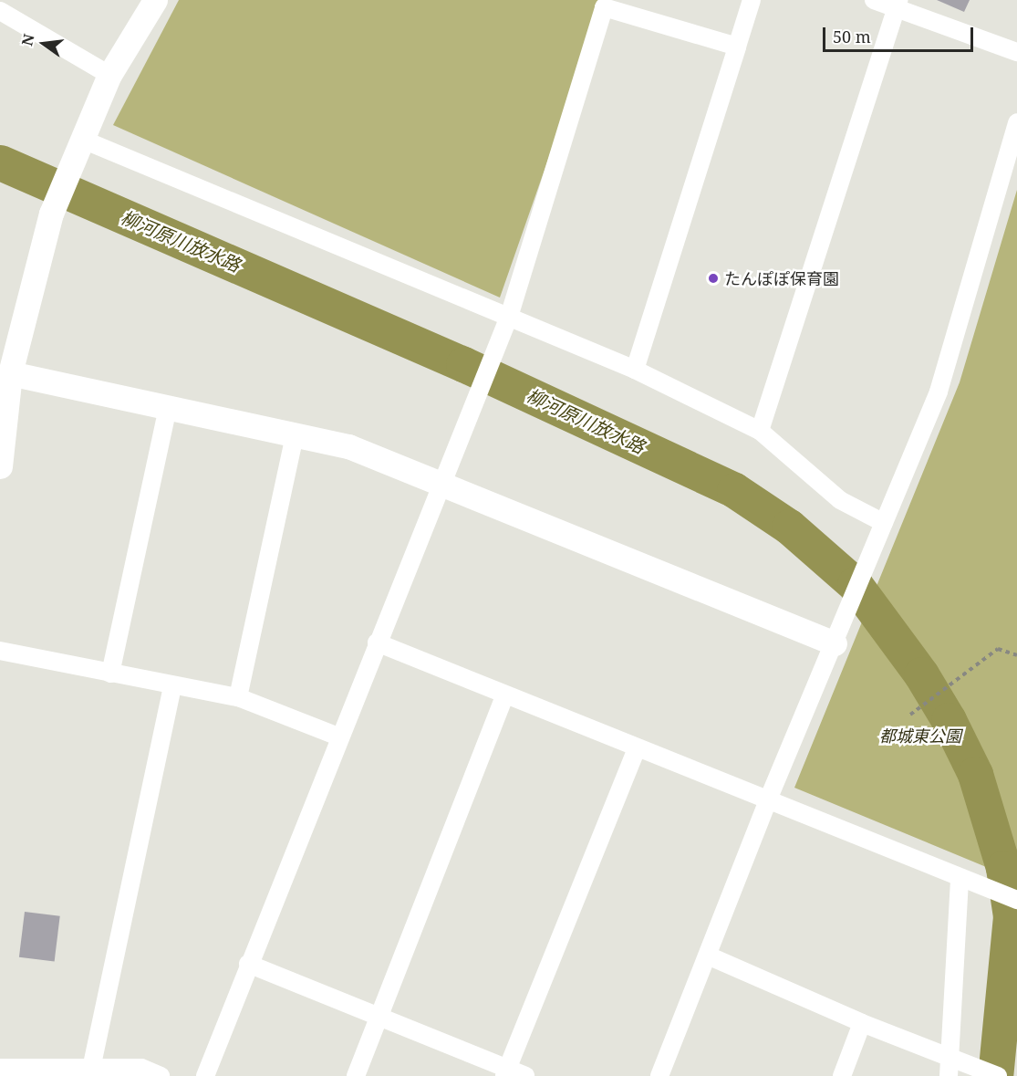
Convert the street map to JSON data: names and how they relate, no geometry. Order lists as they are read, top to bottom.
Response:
{
  "water": ["柳河原川放水路"],
  "parks": ["都城東公園"],
  "places": ["たんぽぽ保育園"],
  "scale_bar": "50 m",
  "north": "left"
}
